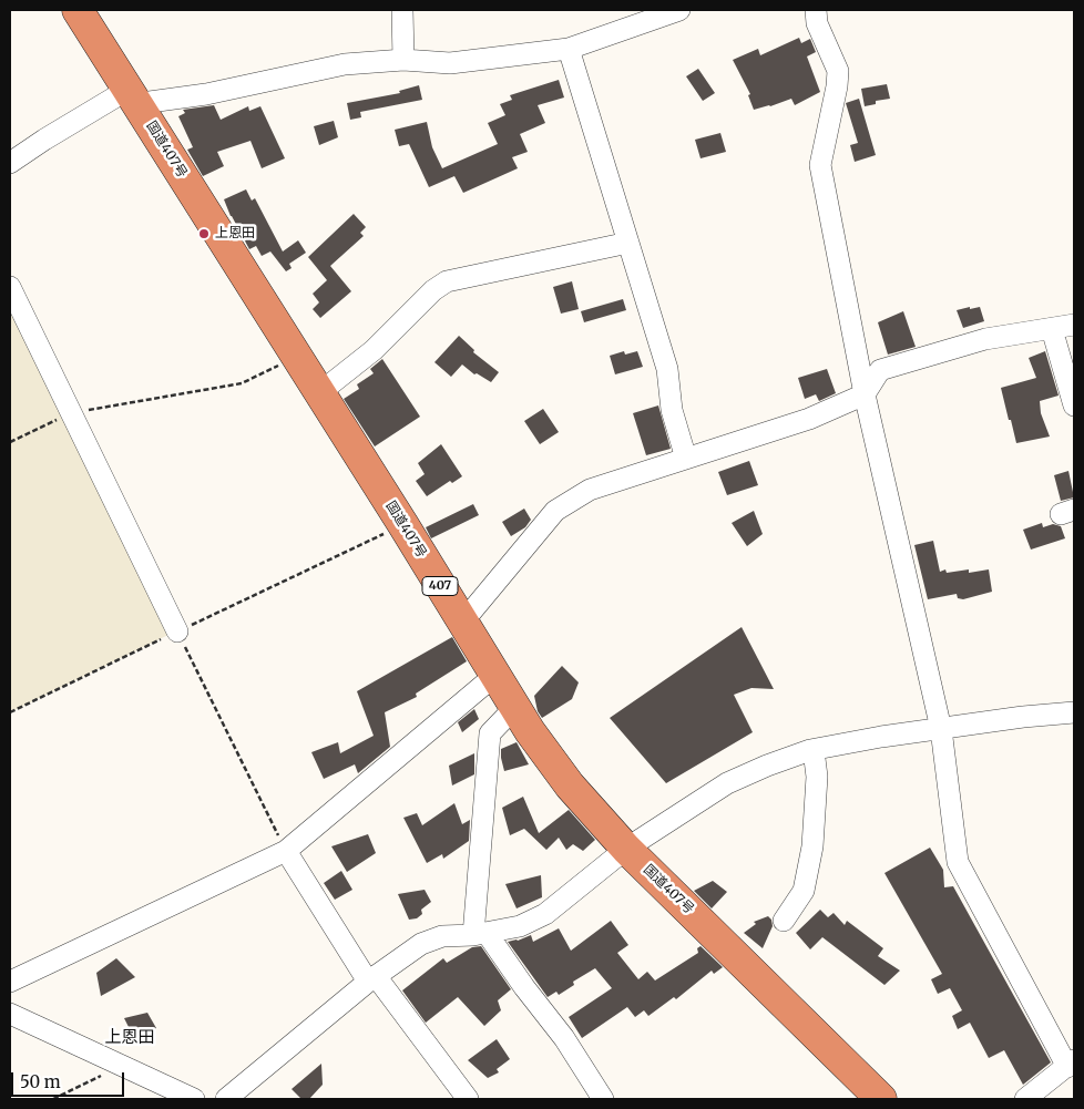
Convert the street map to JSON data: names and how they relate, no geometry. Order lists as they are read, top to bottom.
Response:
{
  "streets": {
    "highway": ["国道407号", "407"]
  },
  "districts": ["上恩田"],
  "places": ["上恩田"],
  "scale_bar": "50 m"
}
